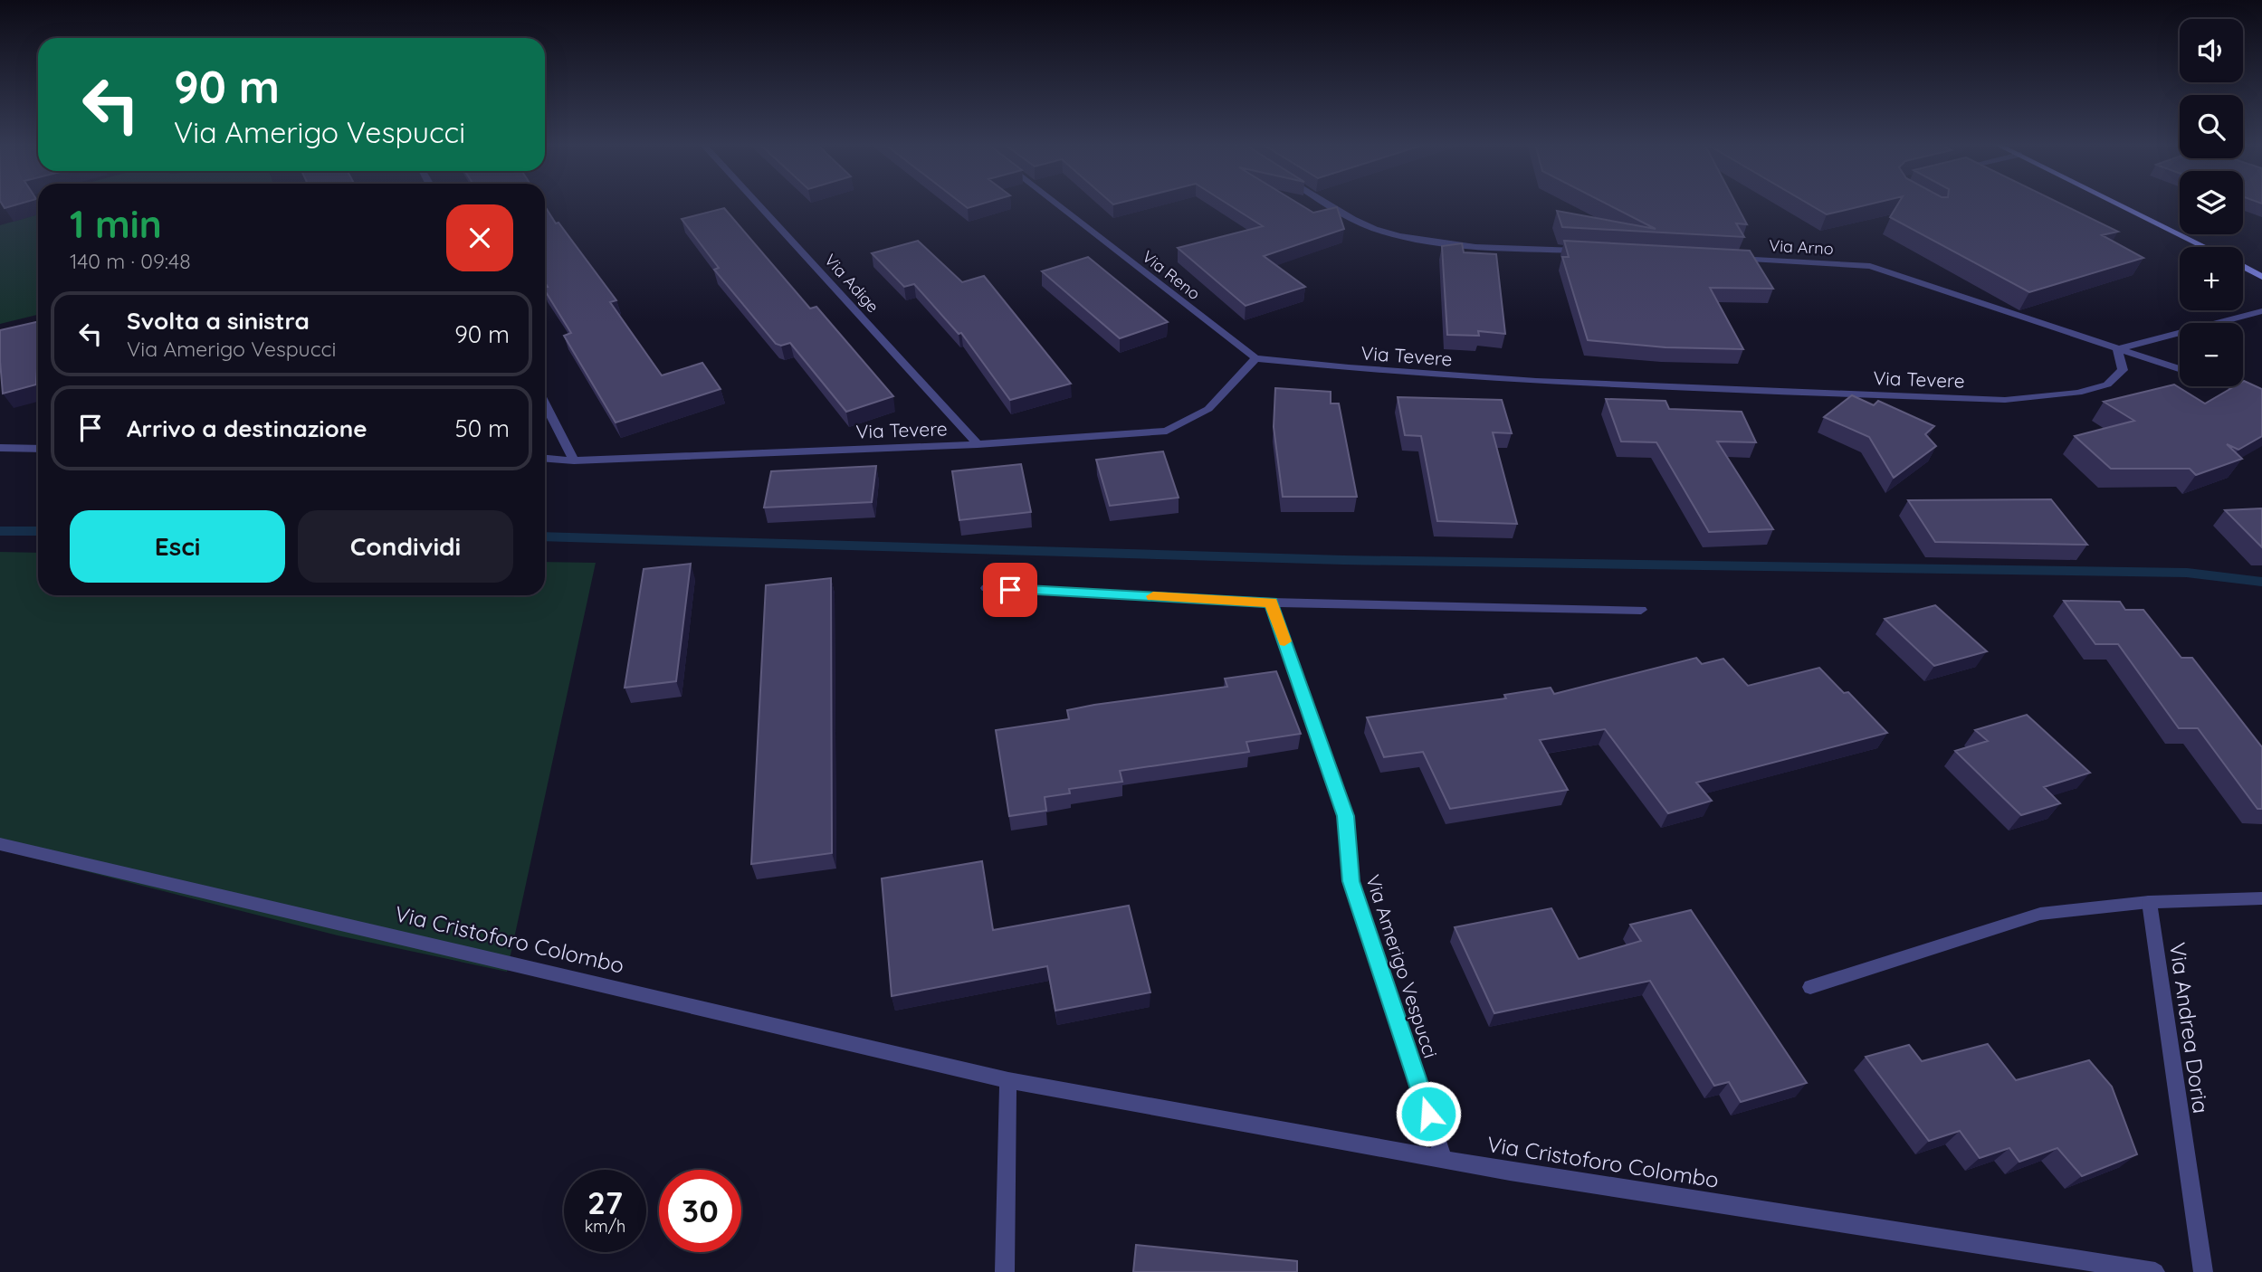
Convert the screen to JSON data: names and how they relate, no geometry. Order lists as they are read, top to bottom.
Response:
{
  "streets": {
    "street": [
      "Via Arno",
      "Via Reno",
      "Via Adige",
      "Via Tevere",
      "Via Cristoforo Colombo",
      "Via Amerigo Vespucci",
      "Via Andrea Doria"
    ]
  },
  "crossings": [
    ["Via Arno", "Via Tevere"],
    ["Via Reno", "Via Tevere"],
    ["Via Adige", "Via Tevere"],
    ["Via Cristoforo Colombo", "Via Amerigo Vespucci"]
  ],
  "page": {
    "map_buttons": ["+", "−"],
    "turn": ["90 m", "Via Amerigo Vespucci"],
    "heading": ["1 min", "140 m · 09:48"],
    "list": [
      {
        "name": "Svolta a sinistra",
        "note": "Via Amerigo Vespucci",
        "value": "90 m"
      },
      {
        "name": "Arrivo a destinazione",
        "value": "50 m"
      }
    ],
    "buttons": ["Esci", "Condividi"],
    "speed": "27 km/h",
    "limit": "30"
  }
}
